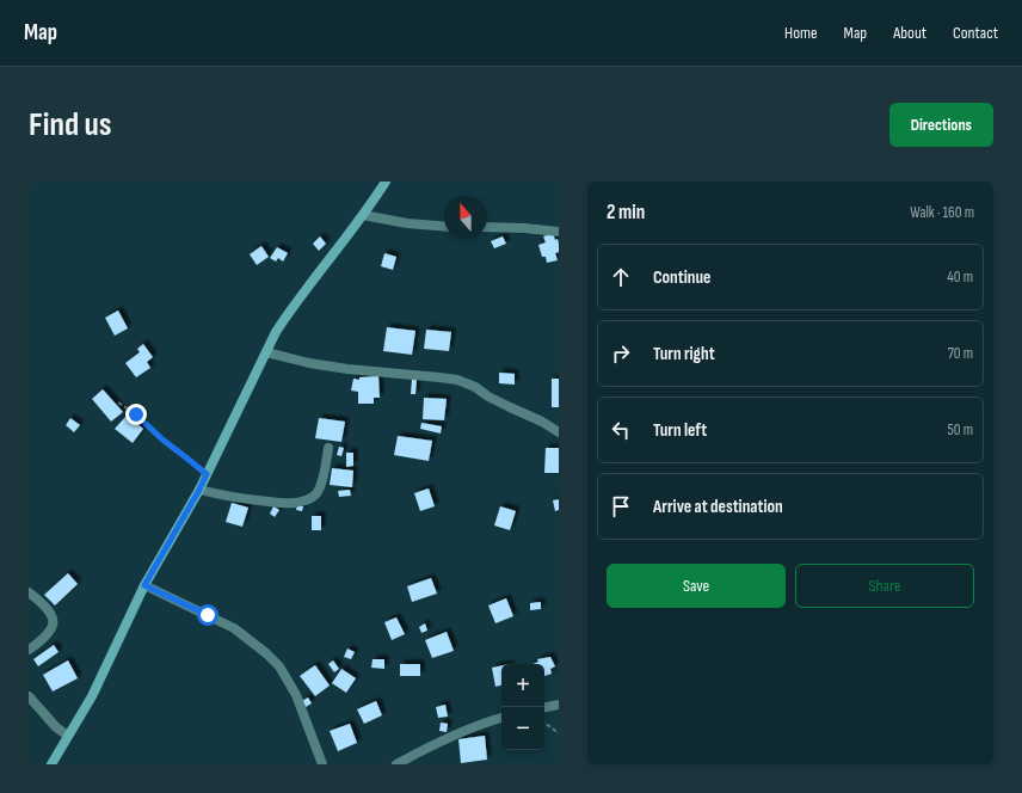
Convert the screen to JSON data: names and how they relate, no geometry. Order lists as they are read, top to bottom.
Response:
{
  "north": "top",
  "page": {
    "header": "Map",
    "nav": [
      "Home",
      "Map",
      "About",
      "Contact"
    ],
    "buttons": [
      "Directions",
      ["Save", "Share"]
    ],
    "title": "Find us",
    "heading": ["2 min", "Walk · 160 m"],
    "list": [
      ["Continue", "40 m"],
      ["Turn right", "70 m"],
      ["Turn left", "50 m"],
      "Arrive at destination"
    ],
    "map_buttons": ["+", "−"]
  }
}
